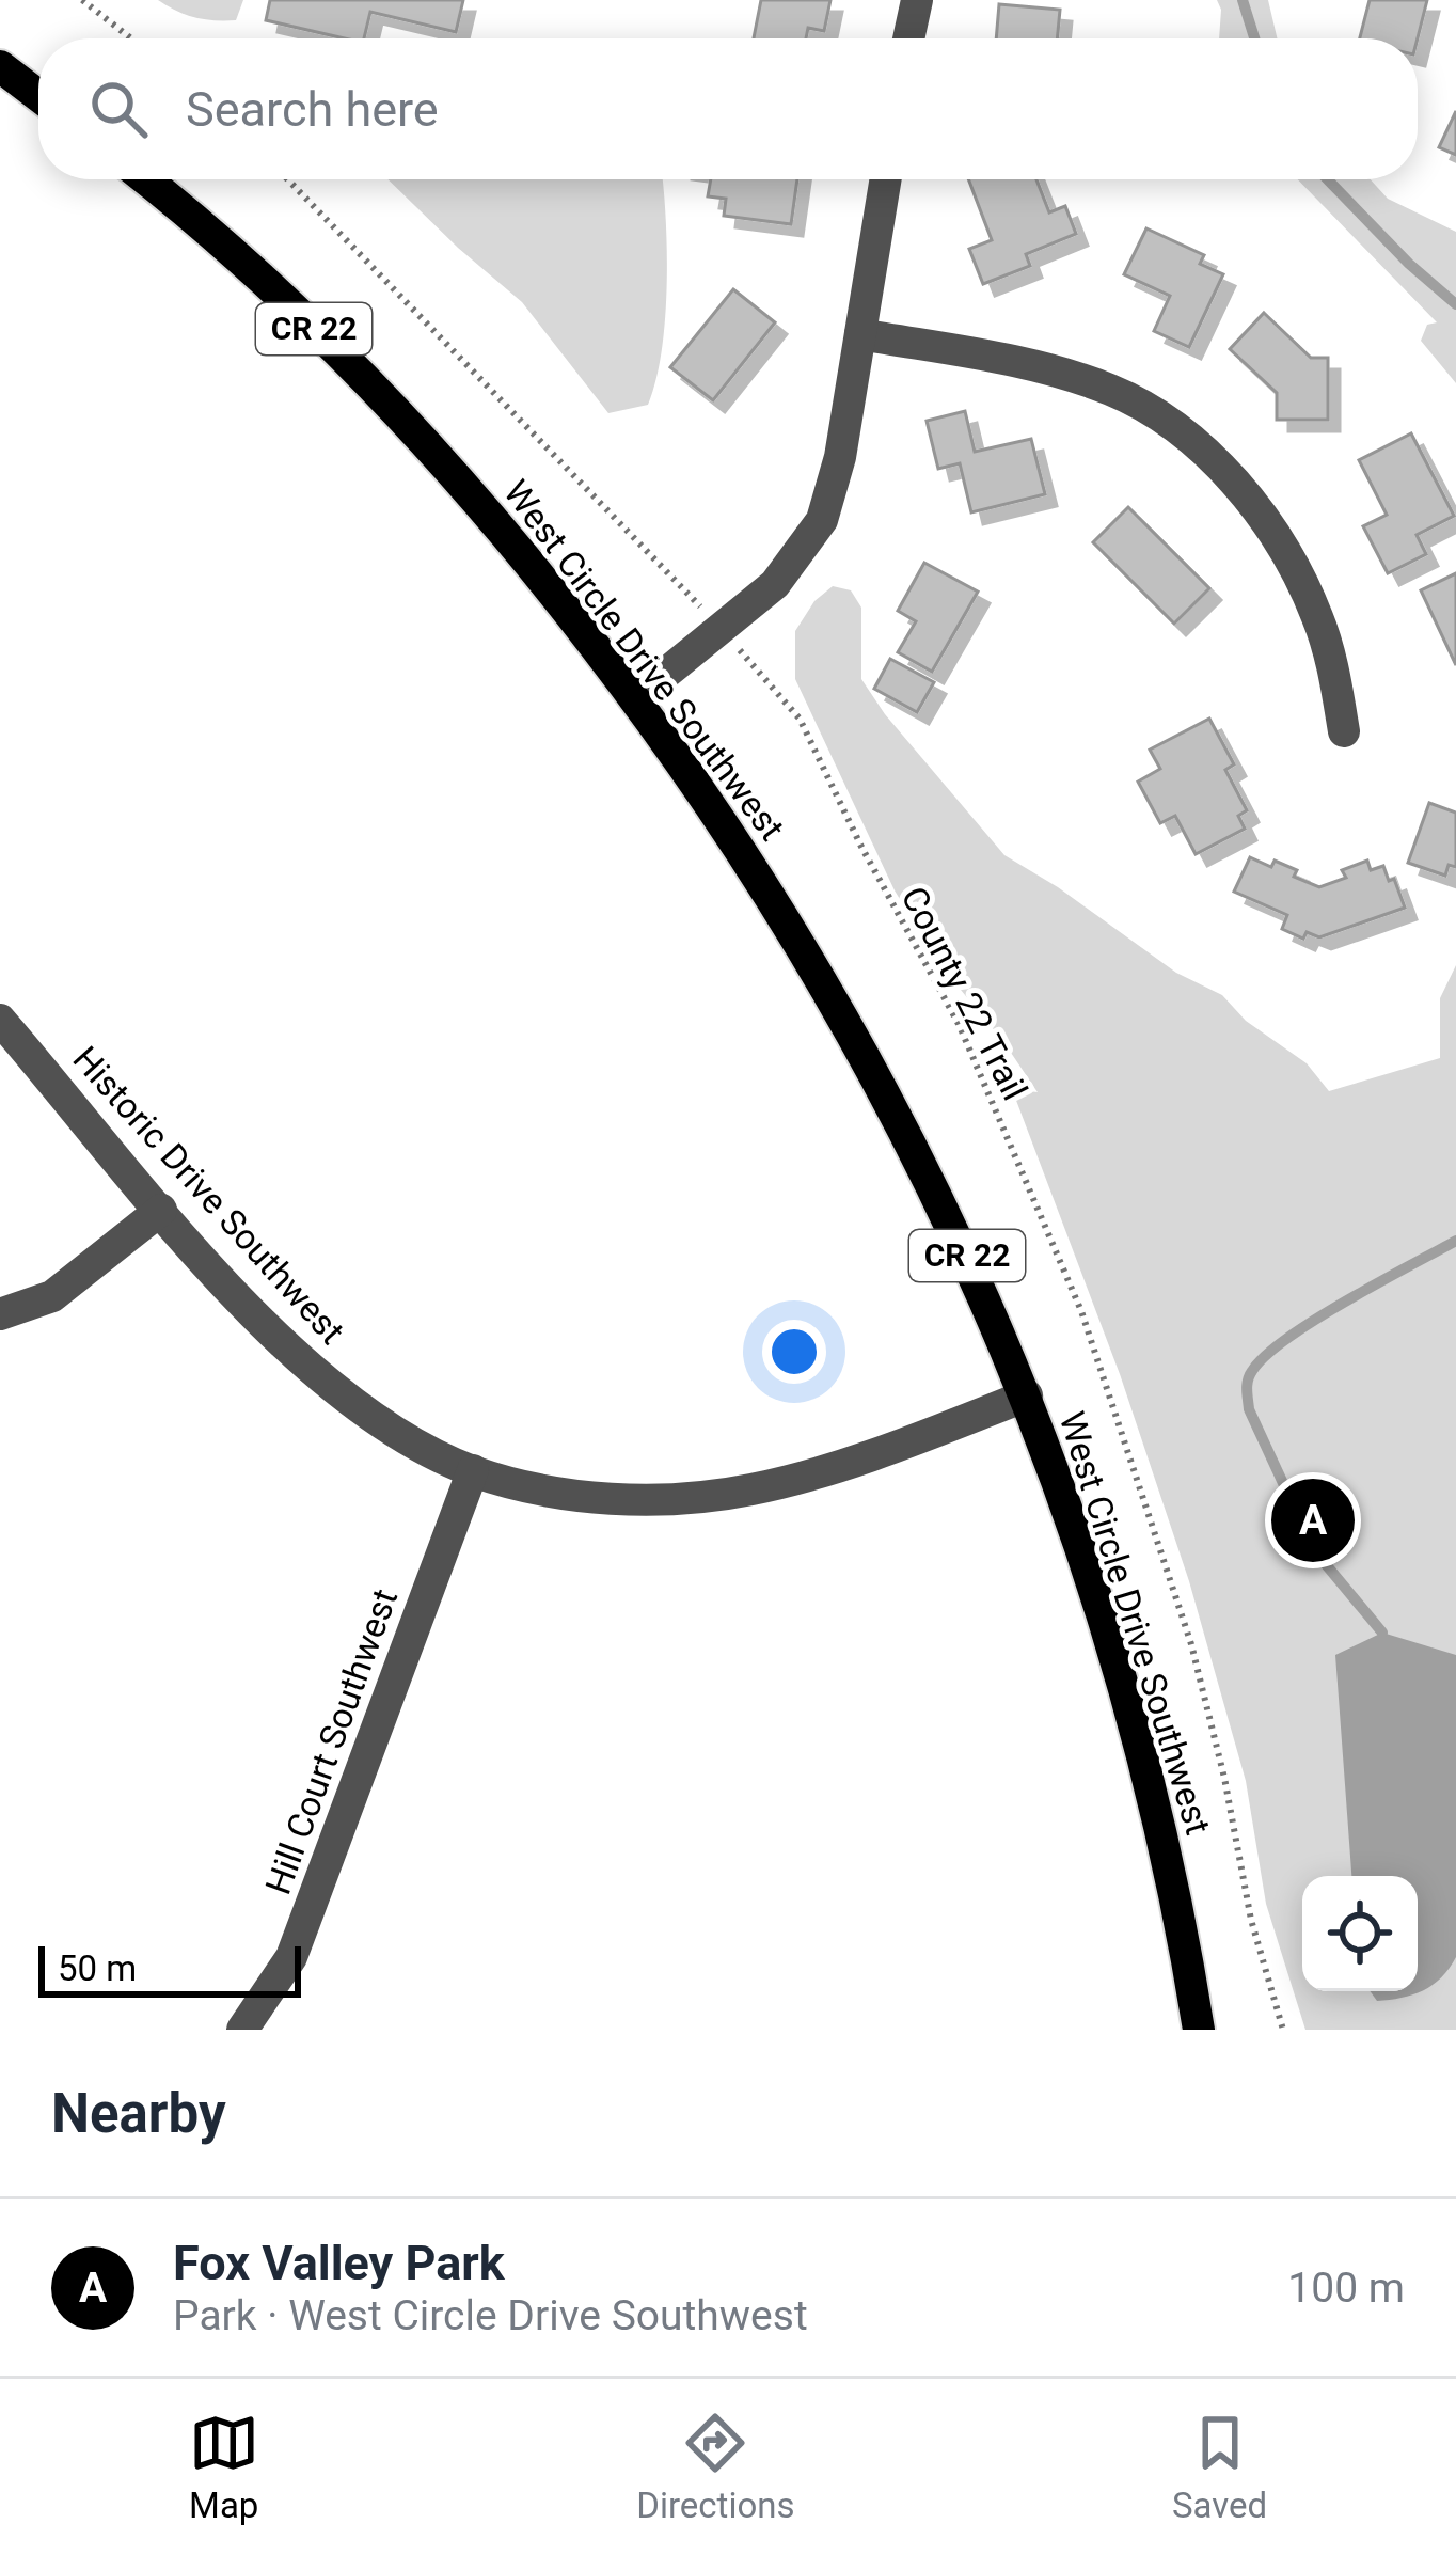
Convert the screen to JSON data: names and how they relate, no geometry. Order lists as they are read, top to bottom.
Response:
{
  "streets": {
    "main road": ["CR 22", "West Circle Drive Southwest"],
    "street": ["Historic Drive Southwest", "Hill Court Southwest"],
    "path": ["County 22 Trail"]
  },
  "crossings": [
    ["West Circle Drive Southwest", "Historic Drive Southwest"],
    ["Historic Drive Southwest", "Hill Court Southwest"]
  ],
  "scale_bar": "50 m",
  "page": {
    "search": "Search here",
    "pins": "A",
    "scale": "50 m",
    "heading": "Nearby",
    "list": [
      {
        "mark": "A",
        "name": "Fox Valley Park",
        "note": "Park · West Circle Drive Southwest",
        "value": "100 m"
      }
    ],
    "nav": ["Map", "Directions", "Saved"]
  }
}
